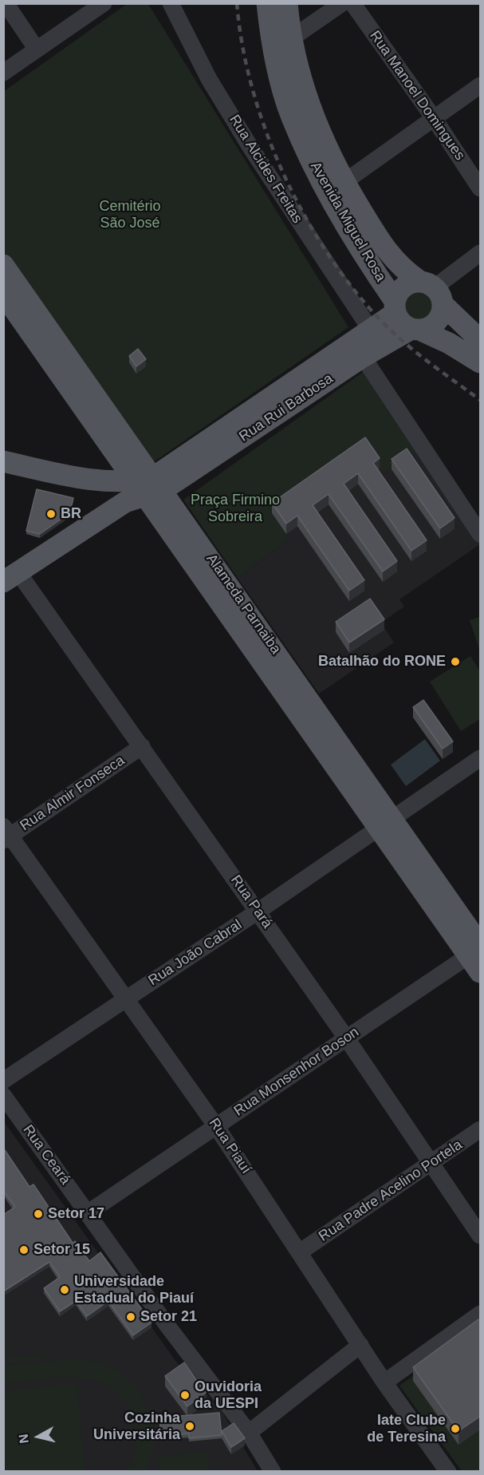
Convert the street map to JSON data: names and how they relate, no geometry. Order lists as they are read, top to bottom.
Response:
{
  "streets": {
    "main road": ["Avenida Miguel Rosa", "Rua Rui Barbosa", "Alameda Parnaiba"],
    "street": [
      "Rua Manoel Domingues",
      "Rua Alcides Freitas",
      "Rua Almir Fonseca",
      "Rua Pará",
      "Rua João Cabral",
      "Rua Monsenhor Boson",
      "Rua Piauí",
      "Rua Ceará",
      "Rua Padre Acelino Portela"
    ]
  },
  "crossings": [
    ["Rua Alcides Freitas", "Rua Rui Barbosa"],
    ["Avenida Miguel Rosa", "Rua Rui Barbosa"],
    ["Rua Rui Barbosa", "Alameda Parnaiba"],
    ["Rua Rui Barbosa", "Rua Pará"],
    ["Alameda Parnaiba", "Rua João Cabral"],
    ["Alameda Parnaiba", "Rua Monsenhor Boson"],
    ["Rua Almir Fonseca", "Rua Pará"],
    ["Rua Almir Fonseca", "Rua Piauí"],
    ["Rua Pará", "Rua João Cabral"],
    ["Rua Pará", "Rua Monsenhor Boson"],
    ["Rua Pará", "Rua Padre Acelino Portela"],
    ["Rua João Cabral", "Rua Piauí"],
    ["Rua Monsenhor Boson", "Rua Piauí"],
    ["Rua Monsenhor Boson", "Rua Ceará"],
    ["Rua Piauí", "Rua Padre Acelino Portela"]
  ],
  "parks": ["Cemitério São José", "Praça Firmino Sobreira"],
  "places": [
    "BR",
    "Batalhão do RONE",
    "Setor 17",
    "Setor 15",
    "Universidade Estadual do Piauí",
    "Setor 21",
    "Ouvidoria da UESPI",
    "Cozinha Universitária",
    "Iate Clube de Teresina"
  ],
  "north": "left"
}
